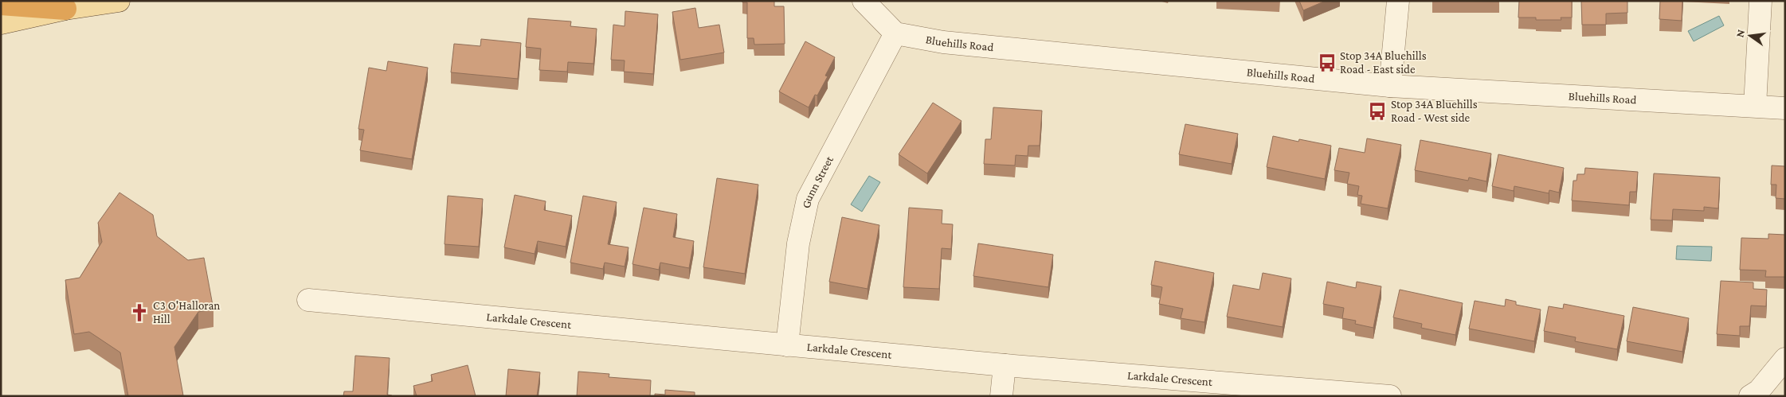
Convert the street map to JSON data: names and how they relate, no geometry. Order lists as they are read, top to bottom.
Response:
{
  "streets": {
    "street": ["Bluehills Road", "Gunn Street", "Larkdale Crescent"]
  },
  "crossings": [
    ["Bluehills Road", "Gunn Street"],
    ["Gunn Street", "Larkdale Crescent"]
  ],
  "places": {
    "bus stop": ["Stop 34A Bluehills Road - East side", "Stop 34A Bluehills Road - West side"],
    "church": ["C3 O'Halloran Hill"]
  },
  "north": "left"
}
